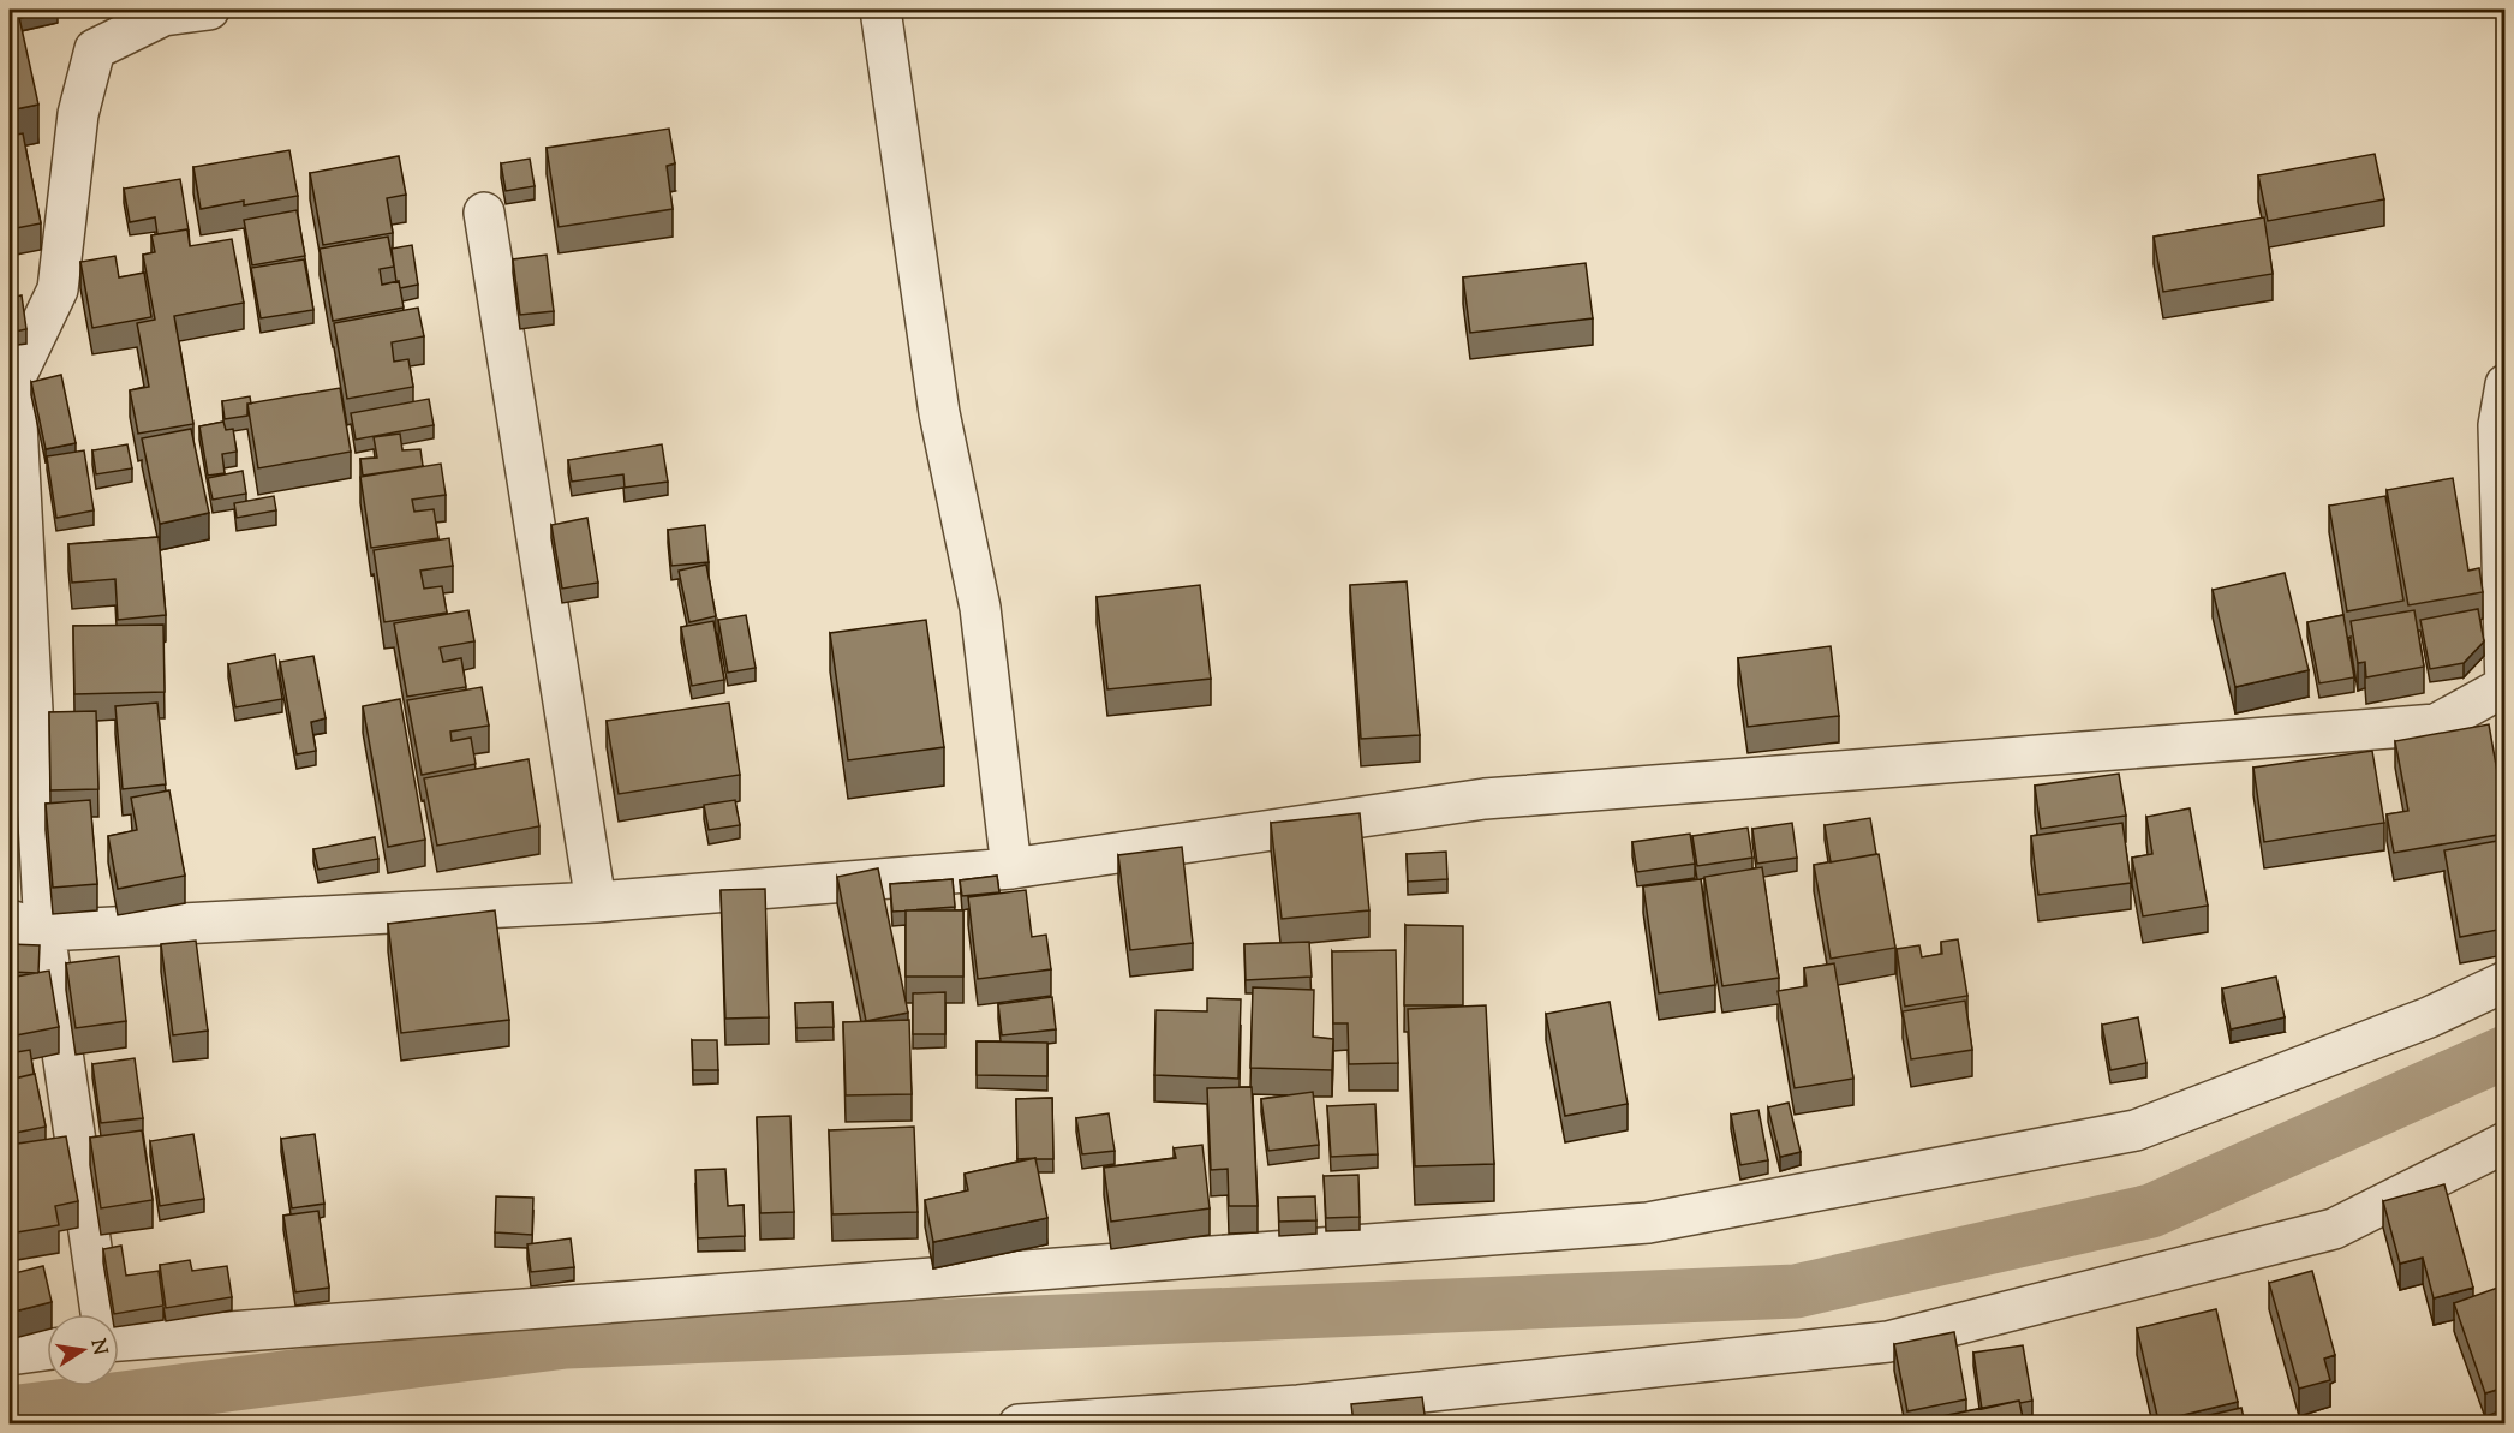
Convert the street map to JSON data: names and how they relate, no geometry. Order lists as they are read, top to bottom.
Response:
{
  "north": "right"
}
